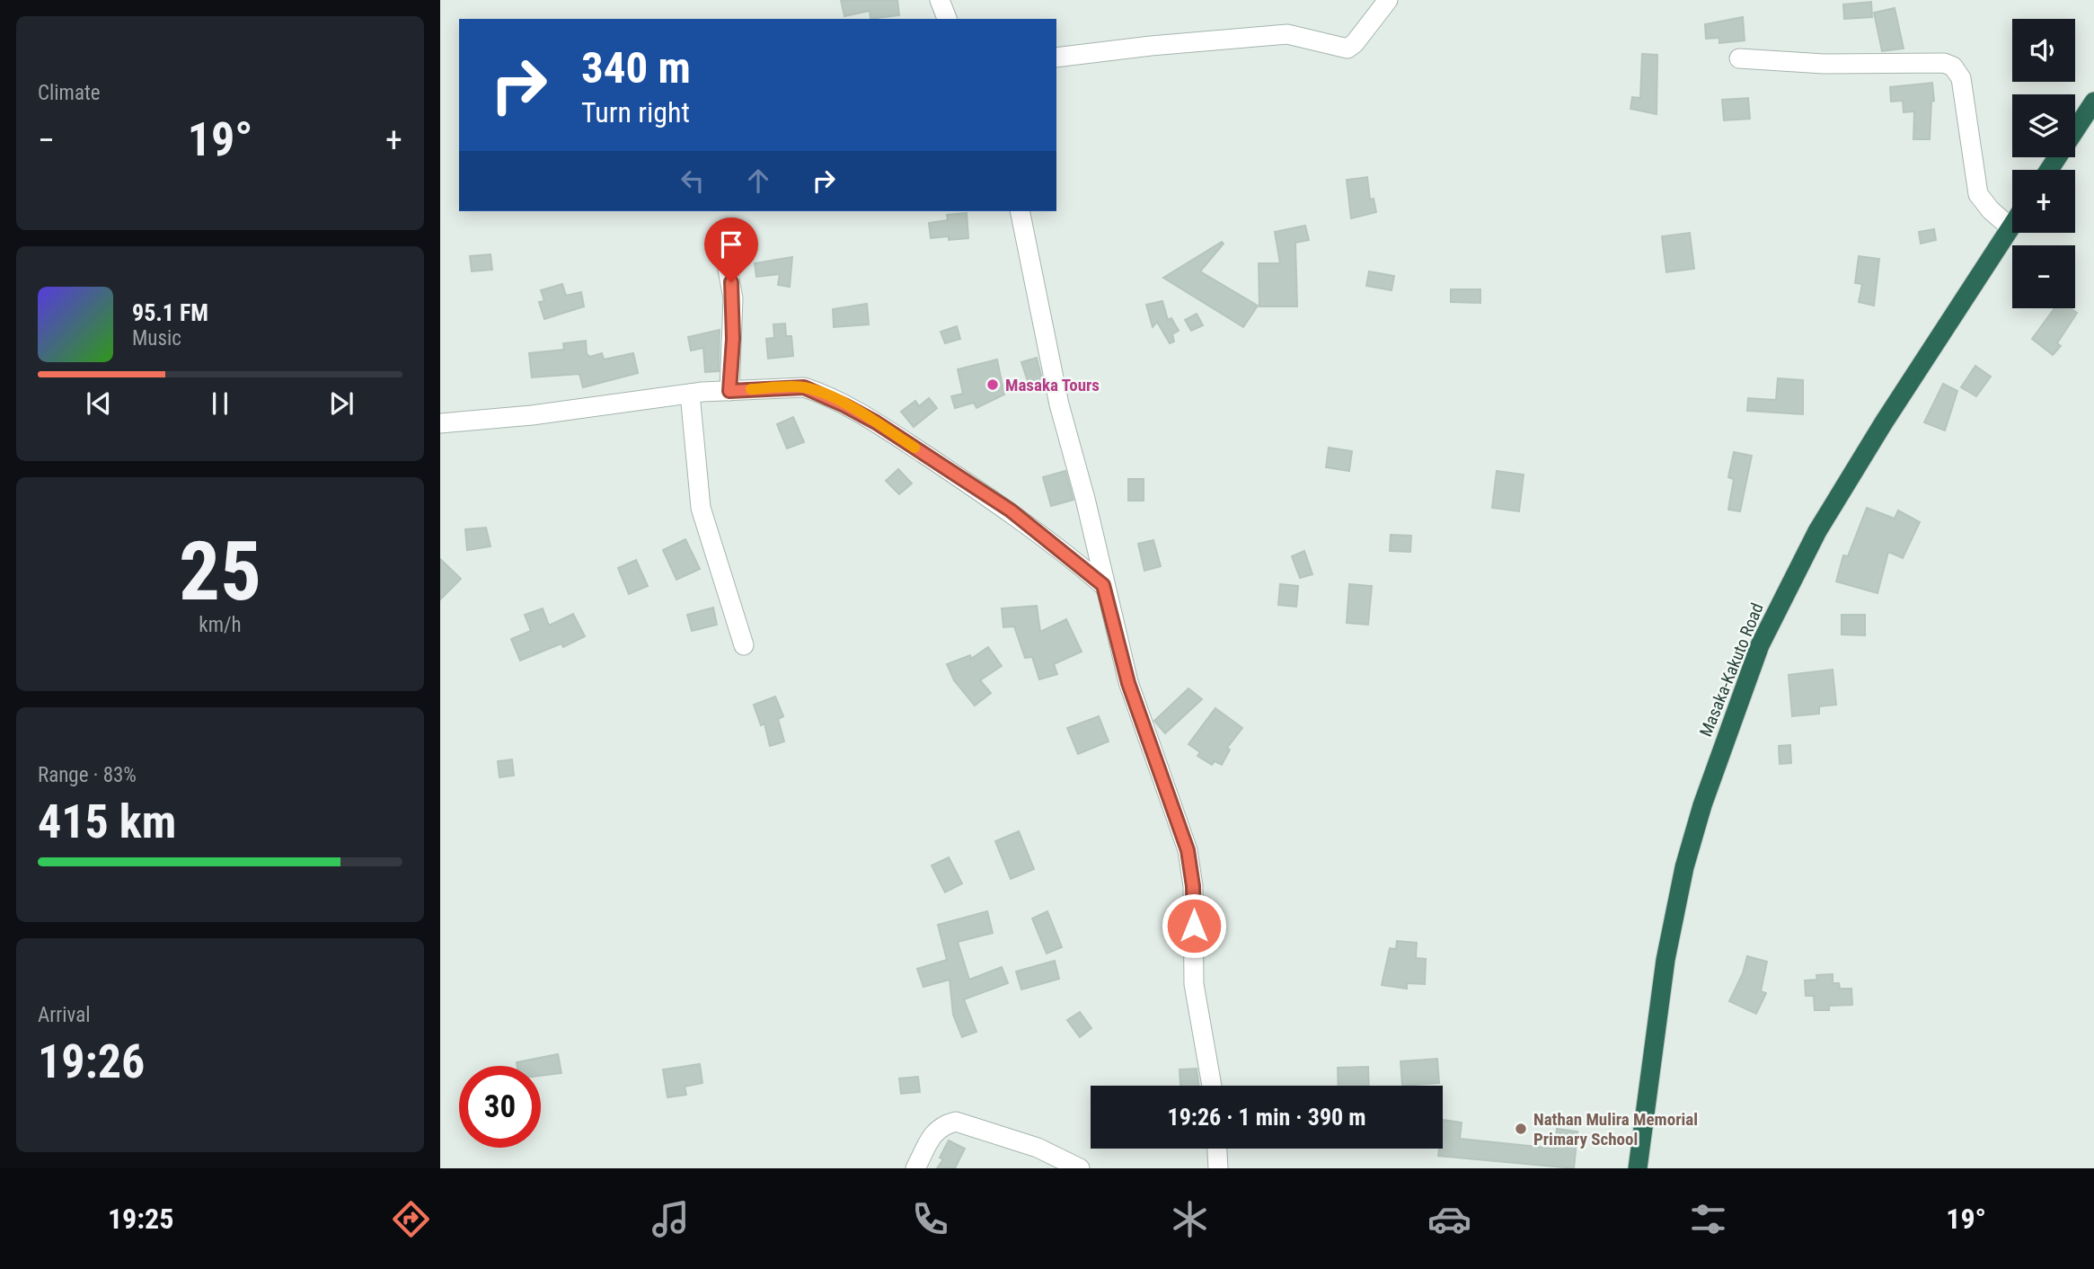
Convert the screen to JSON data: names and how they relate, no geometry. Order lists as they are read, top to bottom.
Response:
{
  "streets": {
    "highway": ["Masaka-Kakuto Road"]
  },
  "places": ["Masaka Tours", "Nathan Mulira Memorial Primary School"],
  "page": {
    "tile": [
      "Climate",
      ["25", "km/h"],
      ["Range · 83%", "415 km"],
      ["Arrival", "19:26"]
    ],
    "map_buttons": ["+", "−"],
    "turn": ["340 m", "Turn right"],
    "heat": ["−", "19°", "+"],
    "song": ["95.1 FM", "Music"],
    "limit": "30",
    "trip": "19:26 · 1 min · 390 m",
    "tabs": ["19:25", "19°"]
  }
}
